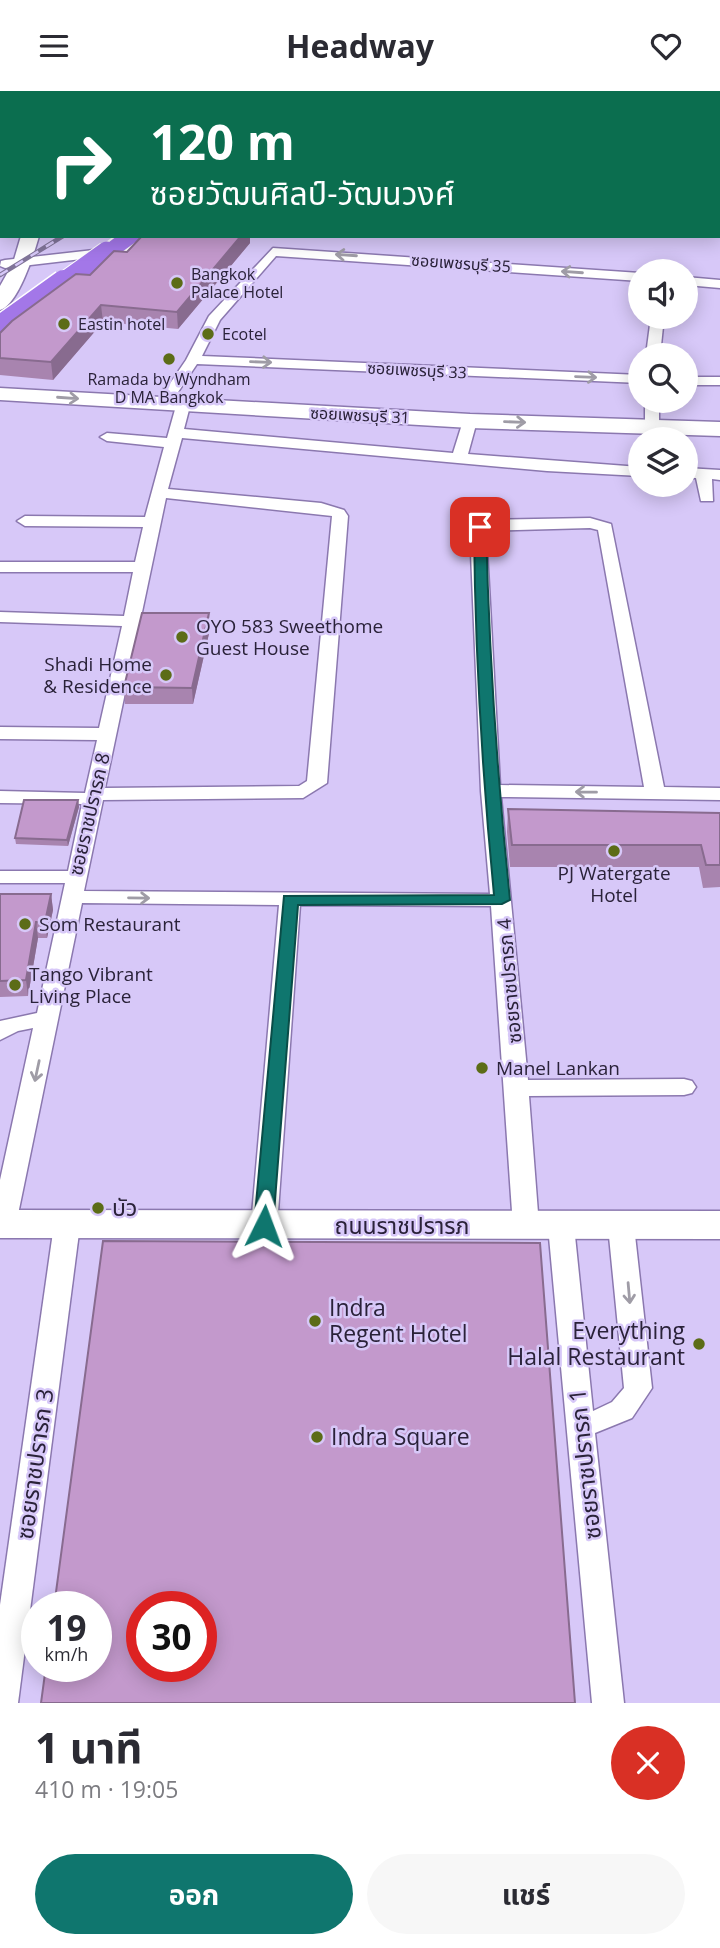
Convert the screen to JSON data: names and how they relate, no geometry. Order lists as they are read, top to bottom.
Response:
{
  "streets": {
    "street": [
      "ซอยเพชรบุรี 35",
      "ซอยเพชรบุรี 33",
      "ซอยเพชรบุรี 31",
      "ซอยราชปรารภ 8",
      "ซอยราชปรารภ 4",
      "ถนนราชปรารภ",
      "ซอยราชปรารภ 3",
      "ซอยราชปรารภ 1"
    ]
  },
  "crossings": [
    ["ซอยเพชรบุรี 35", "ซอยราชปรารภ 8"],
    ["ซอยเพชรบุรี 33", "ซอยราชปรารภ 8"],
    ["ซอยเพชรบุรี 31", "ซอยราชปรารภ 8"],
    ["ซอยราชปรารภ 8", "ถนนราชปรารภ"],
    ["ซอยราชปรารภ 4", "ถนนราชปรารภ"],
    ["ซอยราชปรารภ 4", "ซอยราชปรารภ 1"],
    ["ถนนราชปรารภ", "ซอยราชปรารภ 3"],
    ["ถนนราชปรารภ", "ซอยราชปรารภ 1"]
  ],
  "one_way": ["ซอยเพชรบุรี 35"],
  "places": [
    "Bangkok Palace Hotel",
    "Eastin hotel",
    "Ecotel",
    "Ramada by Wyndham D MA Bangkok",
    "OYO 583 Sweethome Guest House",
    "Shadi Home & Residence",
    "PJ Watergate Hotel",
    "Som Restaurant",
    "Tango Vibrant Living Place",
    "Manel Lankan",
    "บัว",
    "Indra Regent Hotel",
    "Everything Halal Restaurant",
    "Indra Square"
  ],
  "page": {
    "header": "Headway",
    "turn": ["120 m", "ซอยวัฒนศิลป์-วัฒนวงศ์"],
    "speed": "19 km/h",
    "limit": "30",
    "heading": ["1 นาที", "410 m · 19:05"],
    "buttons": ["ออก", "แชร์"]
  }
}
